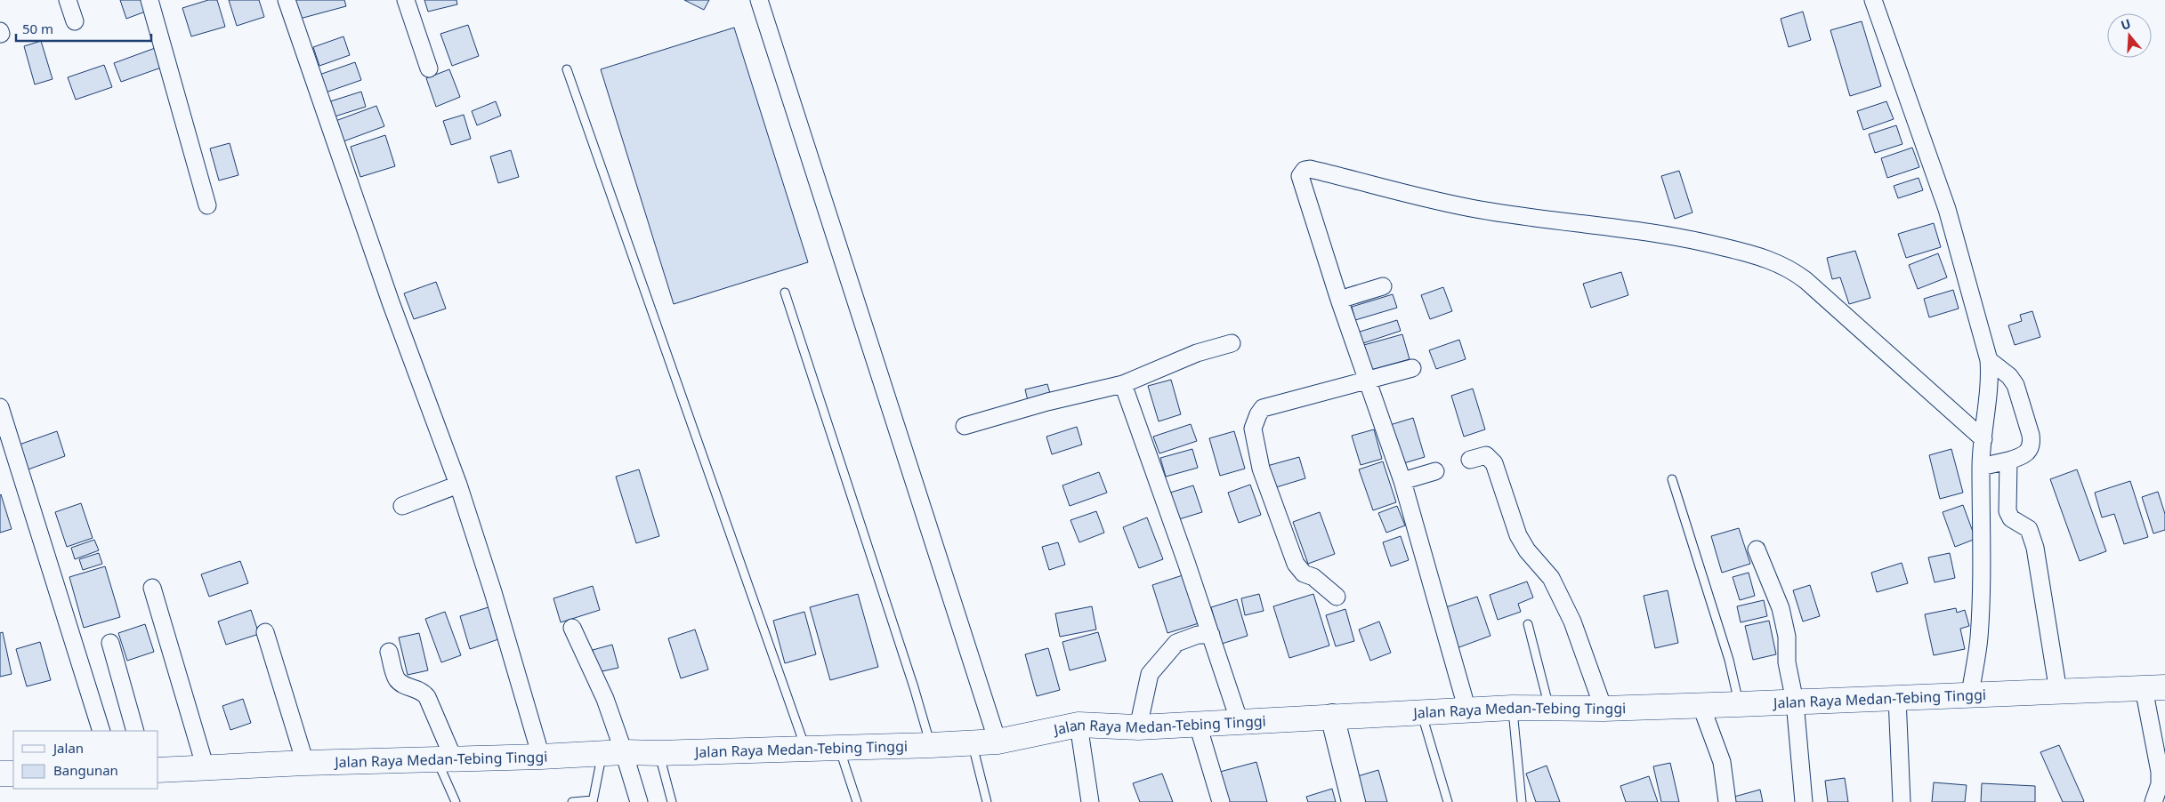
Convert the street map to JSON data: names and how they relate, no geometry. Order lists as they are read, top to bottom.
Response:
{
  "streets": {
    "highway": ["Jalan Raya Medan-Tebing Tinggi"]
  },
  "legend": ["Jalan", "Bangunan"],
  "scale_bar": "50 m",
  "north": "top"
}
